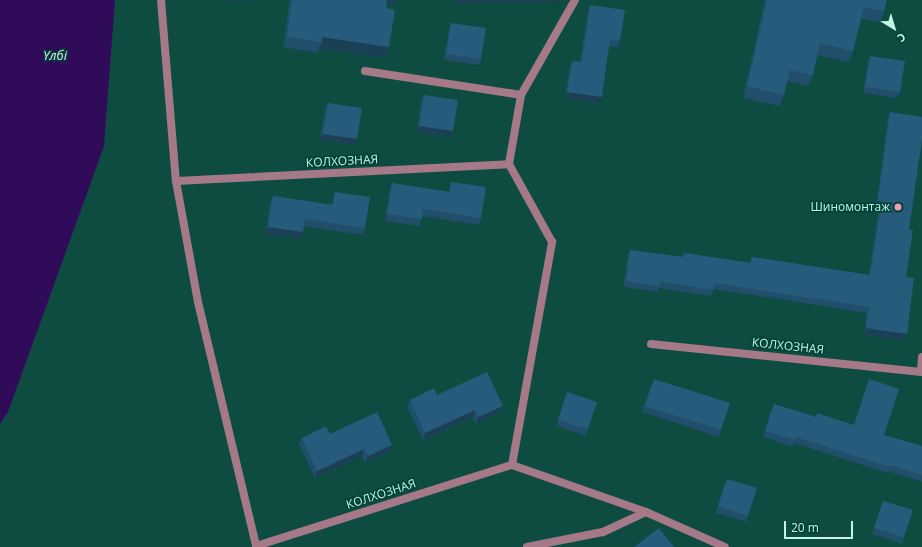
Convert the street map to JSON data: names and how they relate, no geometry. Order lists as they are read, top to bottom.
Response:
{
  "streets": {
    "street": ["КОЛХОЗНАЯ"]
  },
  "water": ["Үлбі"],
  "places": ["Шиномонтаж"],
  "scale_bar": "20 m",
  "north": "bottom right"
}
